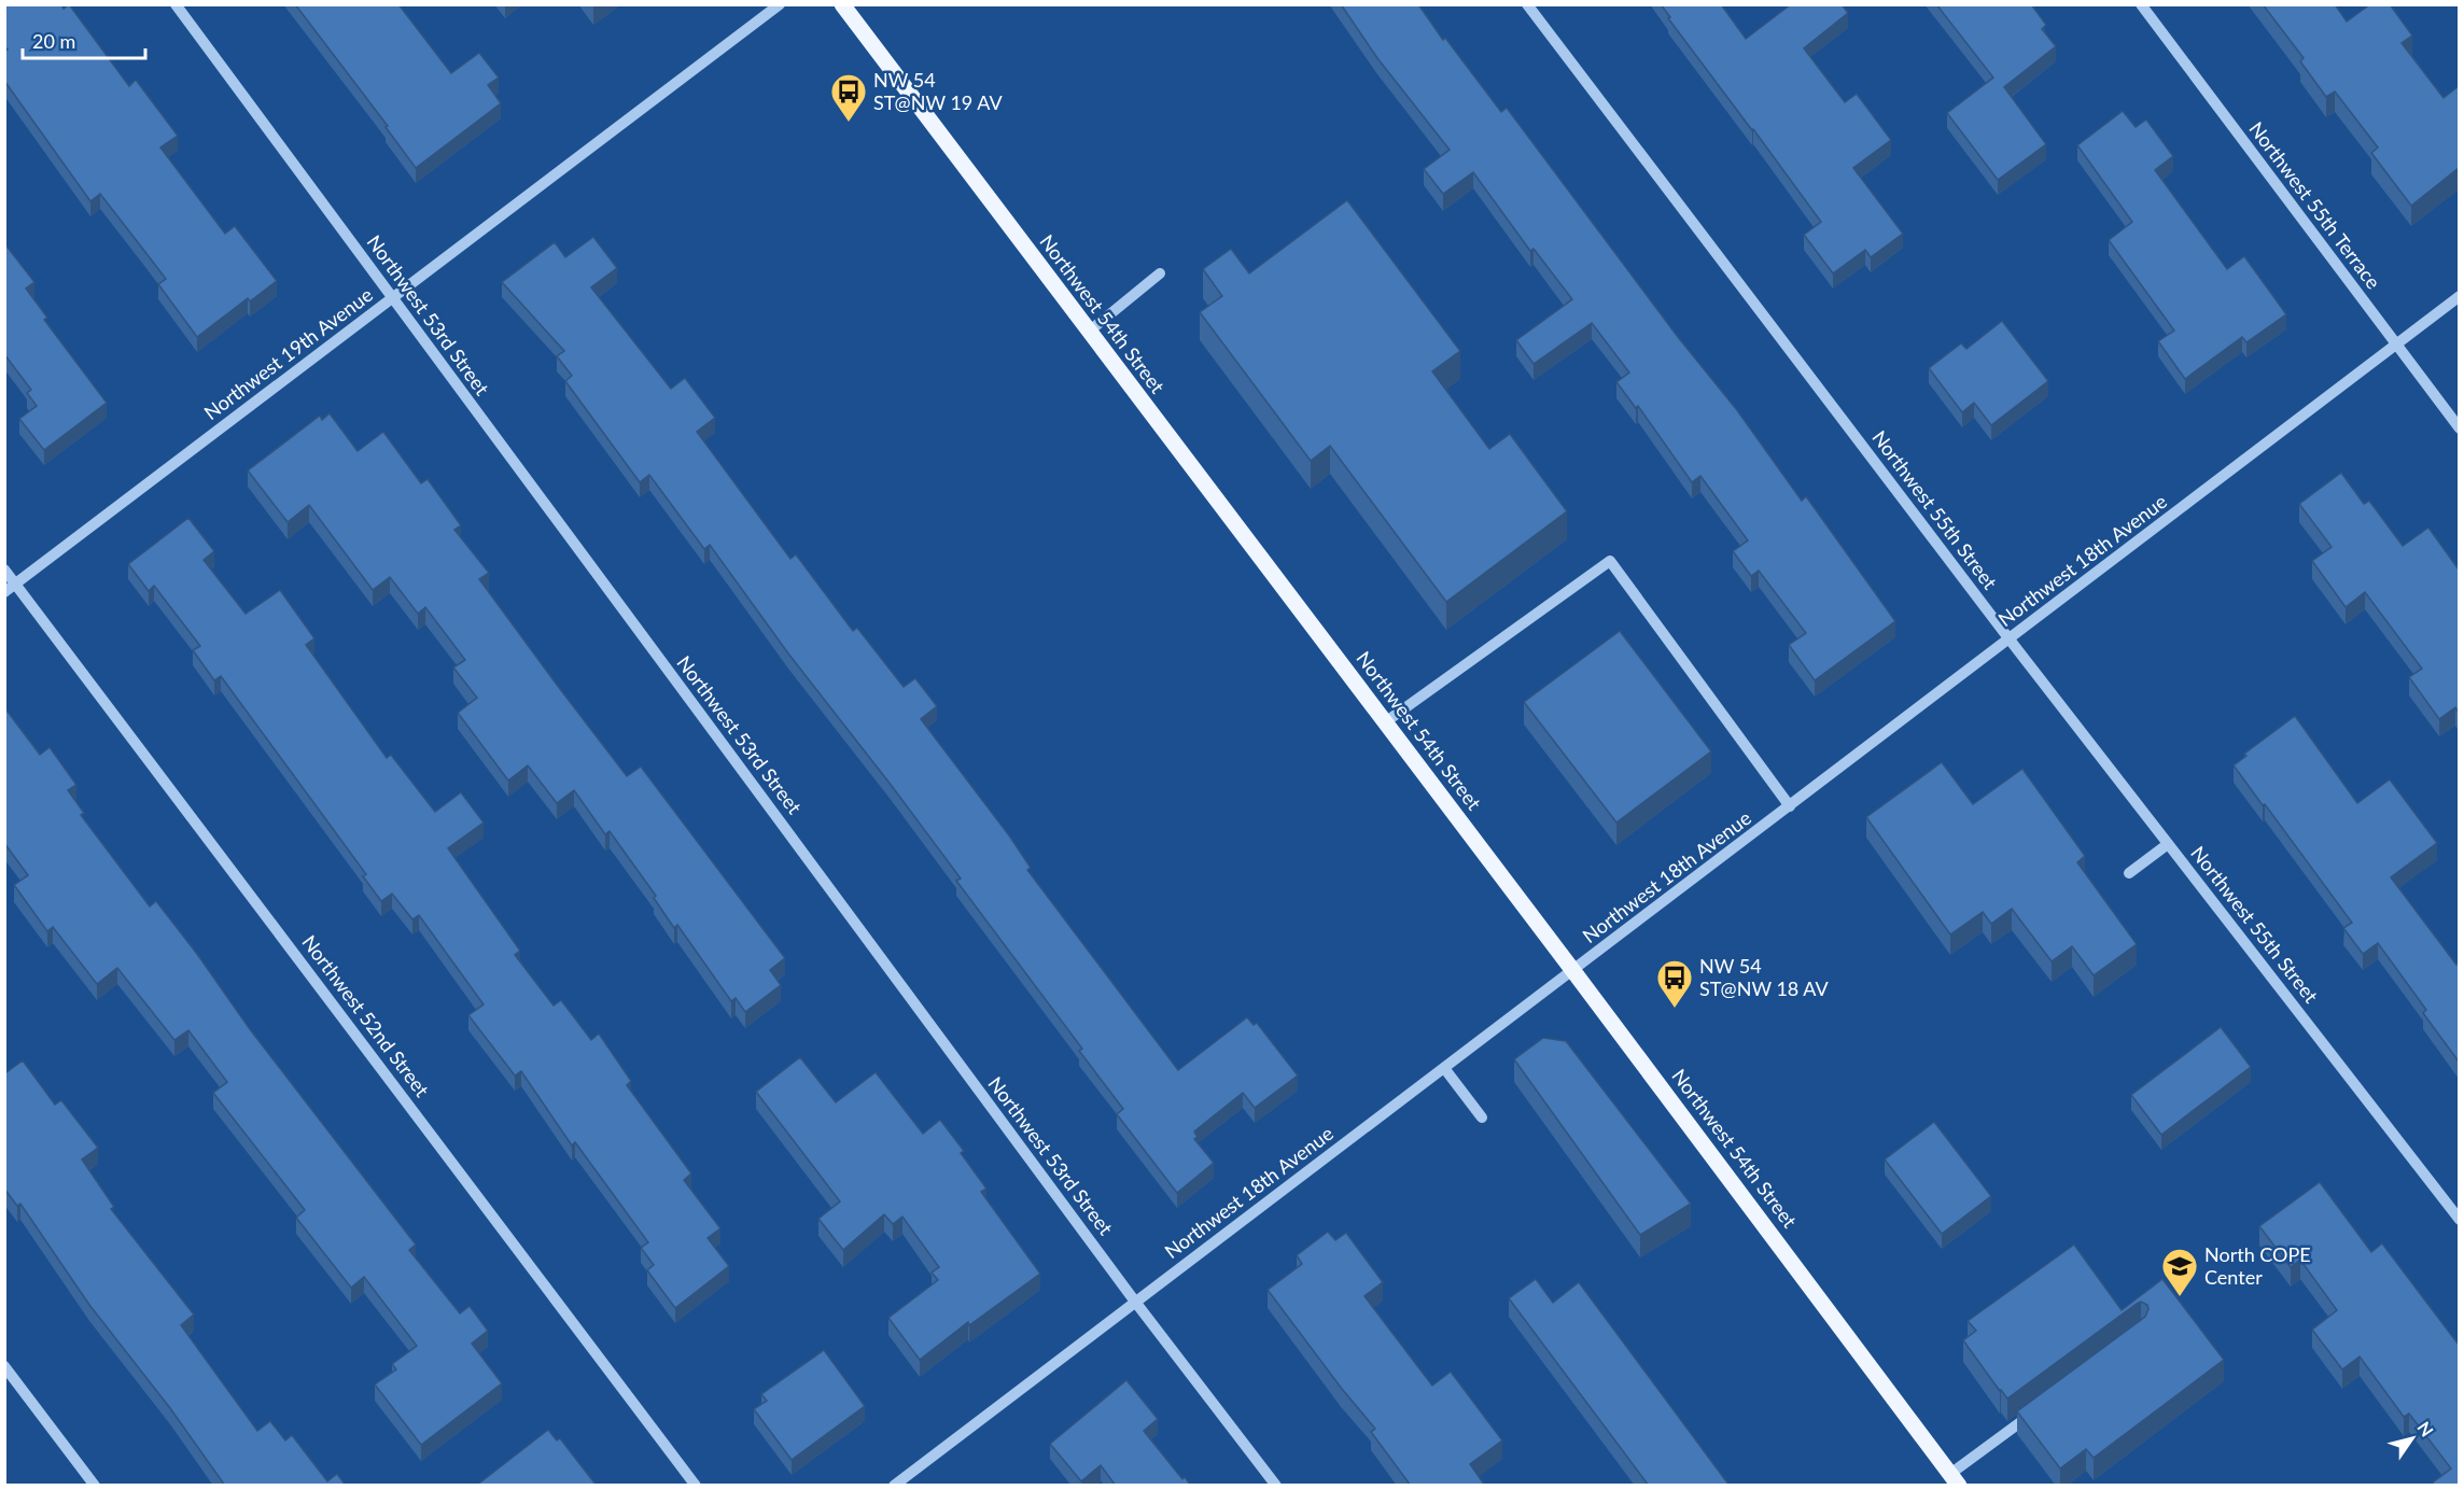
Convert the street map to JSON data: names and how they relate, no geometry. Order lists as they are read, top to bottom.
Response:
{
  "streets": {
    "main road": ["Northwest 54th Street"],
    "street": [
      "Northwest 55th Terrace",
      "Northwest 53rd Street",
      "Northwest 19th Avenue",
      "Northwest 55th Street",
      "Northwest 18th Avenue",
      "Northwest 52nd Street"
    ]
  },
  "crossings": [
    ["Northwest 55th Terrace", "Northwest 18th Avenue"],
    ["Northwest 54th Street", "Northwest 18th Avenue"],
    ["Northwest 53rd Street", "Northwest 19th Avenue"],
    ["Northwest 53rd Street", "Northwest 18th Avenue"],
    ["Northwest 19th Avenue", "Northwest 52nd Street"],
    ["Northwest 55th Street", "Northwest 18th Avenue"]
  ],
  "places": {
    "bus stop": ["NW 54 ST@NW 19 AV", "NW 54 ST@NW 18 AV"],
    "school or university": ["North COPE Center"]
  },
  "scale_bar": "20 m",
  "north": "top right"
}
